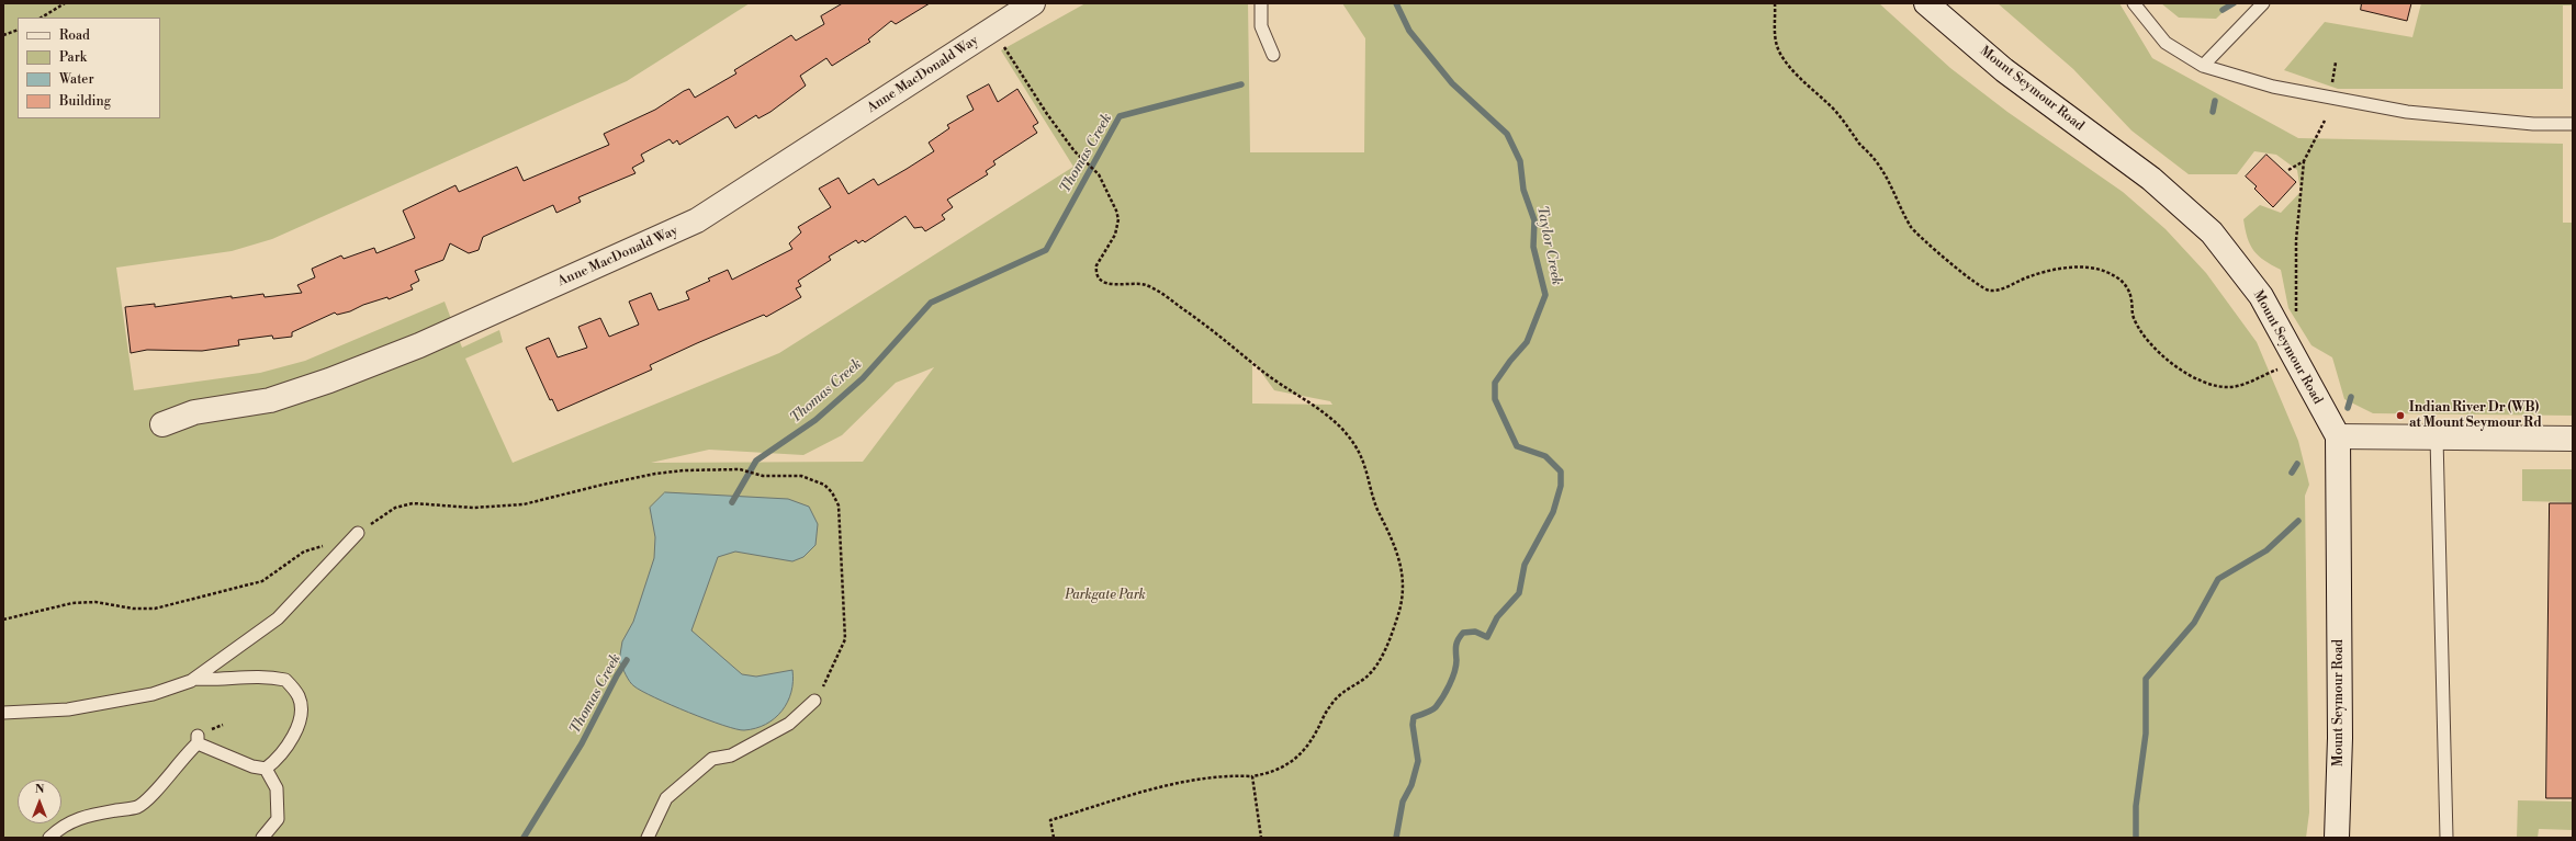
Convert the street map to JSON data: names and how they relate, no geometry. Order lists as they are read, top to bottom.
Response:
{
  "streets": {
    "street": ["Anne MacDonald Way", "Mount Seymour Road"]
  },
  "water": ["Thomas Creek", "Taylor Creek"],
  "parks": ["Parkgate Park"],
  "places": ["Indian River Dr (WB) at Mount Seymour Rd"],
  "legend": [
    "Road",
    "Park",
    "Water",
    "Building"
  ],
  "north": "top"
}
